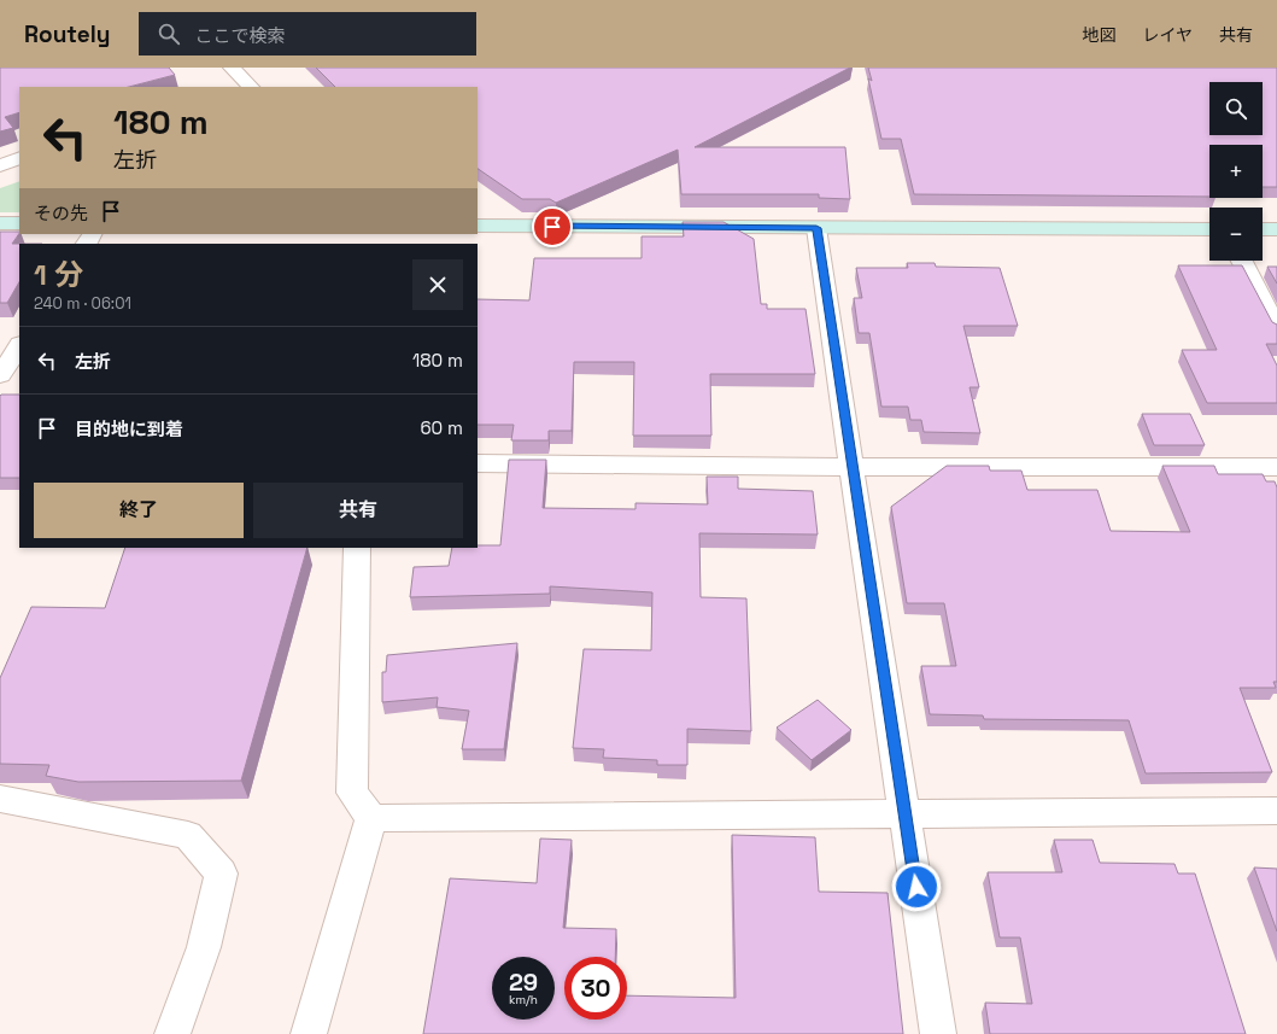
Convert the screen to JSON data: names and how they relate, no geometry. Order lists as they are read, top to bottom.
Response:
{
  "page": {
    "header": "Routely",
    "search": "ここで検索",
    "nav": ["地図", "レイヤ", "共有"],
    "map_buttons": ["+", "−"],
    "turn": ["180 m", "左折"],
    "then": "その先",
    "heading": ["1 分", "240 m · 06:01"],
    "list": [
      {
        "name": "左折",
        "value": "180 m"
      },
      {
        "name": "目的地に到着",
        "value": "60 m"
      }
    ],
    "buttons": ["終了", "共有"],
    "speed": "29 km/h",
    "limit": "30"
  }
}
